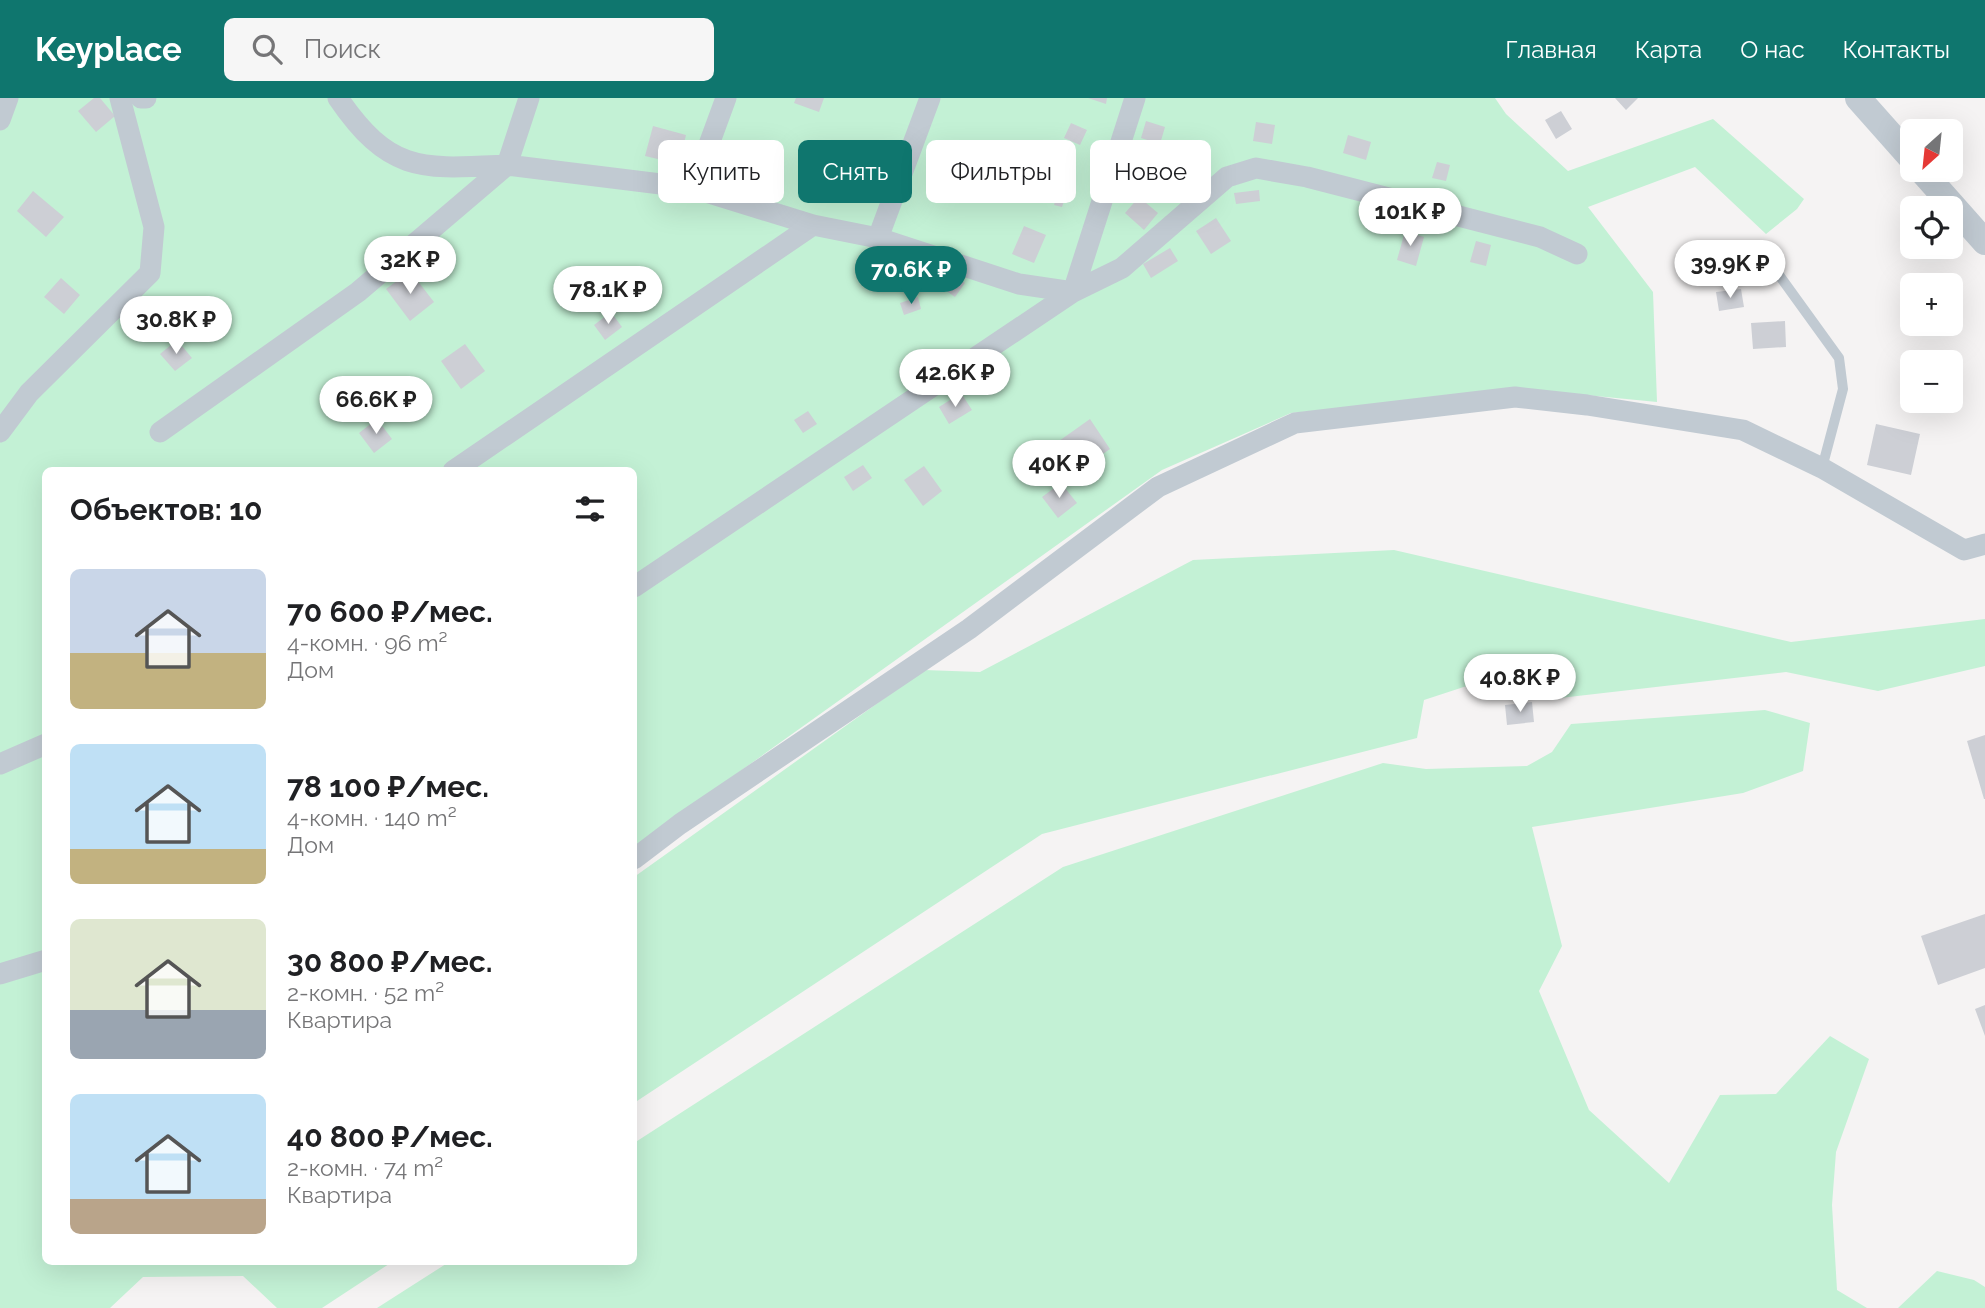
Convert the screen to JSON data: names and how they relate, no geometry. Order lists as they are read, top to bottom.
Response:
{
  "north": "bottom left",
  "page": {
    "header": "Keyplace",
    "search": "Поиск",
    "nav": [
      "Главная",
      "Карта",
      "О нас",
      "Контакты"
    ],
    "map_buttons": ["+", "−"],
    "chip": [
      "Купить",
      "Снять",
      "Фильтры",
      "Новое"
    ],
    "price": [
      "101K ₽",
      "32K ₽",
      "39.9K ₽",
      "70.6K ₽",
      "78.1K ₽",
      "30.8K ₽",
      "42.6K ₽",
      "66.6K ₽",
      "40K ₽",
      "40.8K ₽"
    ],
    "heading": "Объектов: 10",
    "list": [
      {
        "name": "70 600 ₽/мес.",
        "note": "4-комн. · 96 m² · Дом"
      },
      {
        "name": "78 100 ₽/мес.",
        "note": "4-комн. · 140 m² · Дом"
      },
      {
        "name": "30 800 ₽/мес.",
        "note": "2-комн. · 52 m² · Квартира"
      },
      {
        "name": "40 800 ₽/мес.",
        "note": "2-комн. · 74 m² · Квартира"
      }
    ]
  }
}
